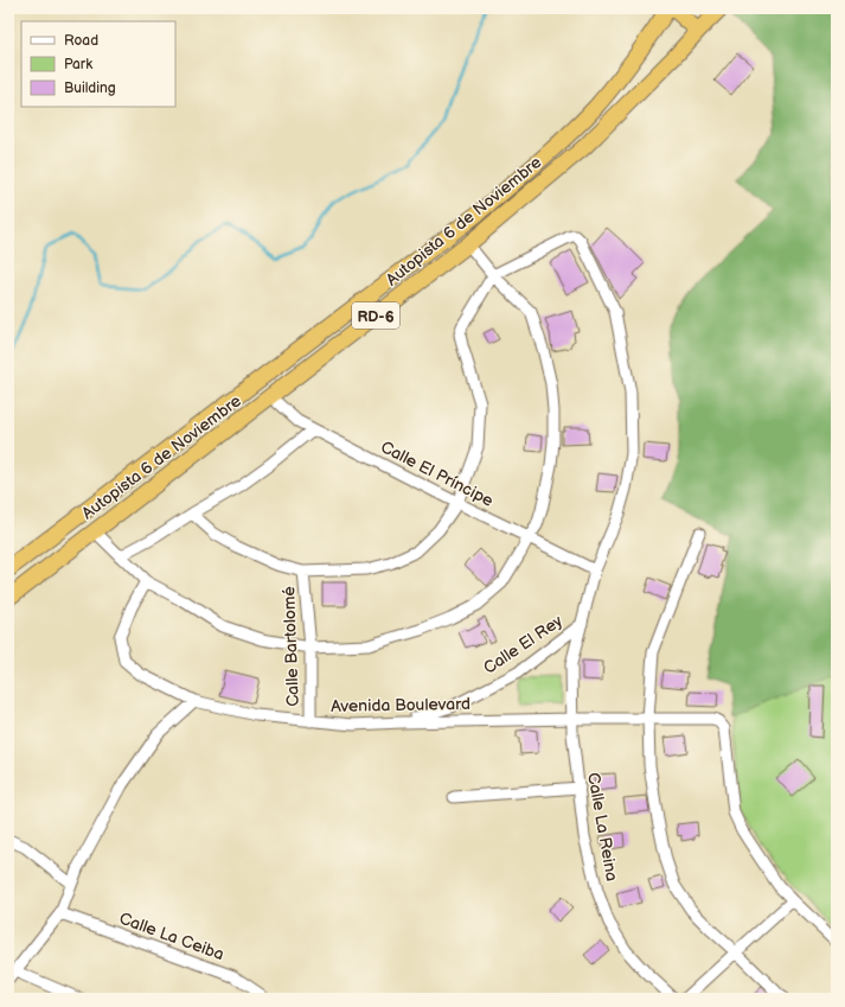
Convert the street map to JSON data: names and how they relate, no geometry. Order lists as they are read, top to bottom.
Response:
{
  "streets": {
    "highway": ["Autopista 6 de Noviembre", "RD-6"],
    "street": [
      "Calle El Príncipe",
      "Calle El Rey",
      "Calle Bartolomé",
      "Avenida Boulevard",
      "Calle La Reina",
      "Calle La Ceiba"
    ]
  },
  "crossings": [
    ["Autopista 6 de Noviembre", "Calle El Príncipe"],
    ["Calle El Príncipe", "Calle La Reina"],
    ["Calle El Rey", "Avenida Boulevard"],
    ["Calle El Rey", "Calle La Reina"],
    ["Calle Bartolomé", "Avenida Boulevard"],
    ["Avenida Boulevard", "Calle La Reina"]
  ],
  "legend": ["Road", "Park", "Building"]
}
